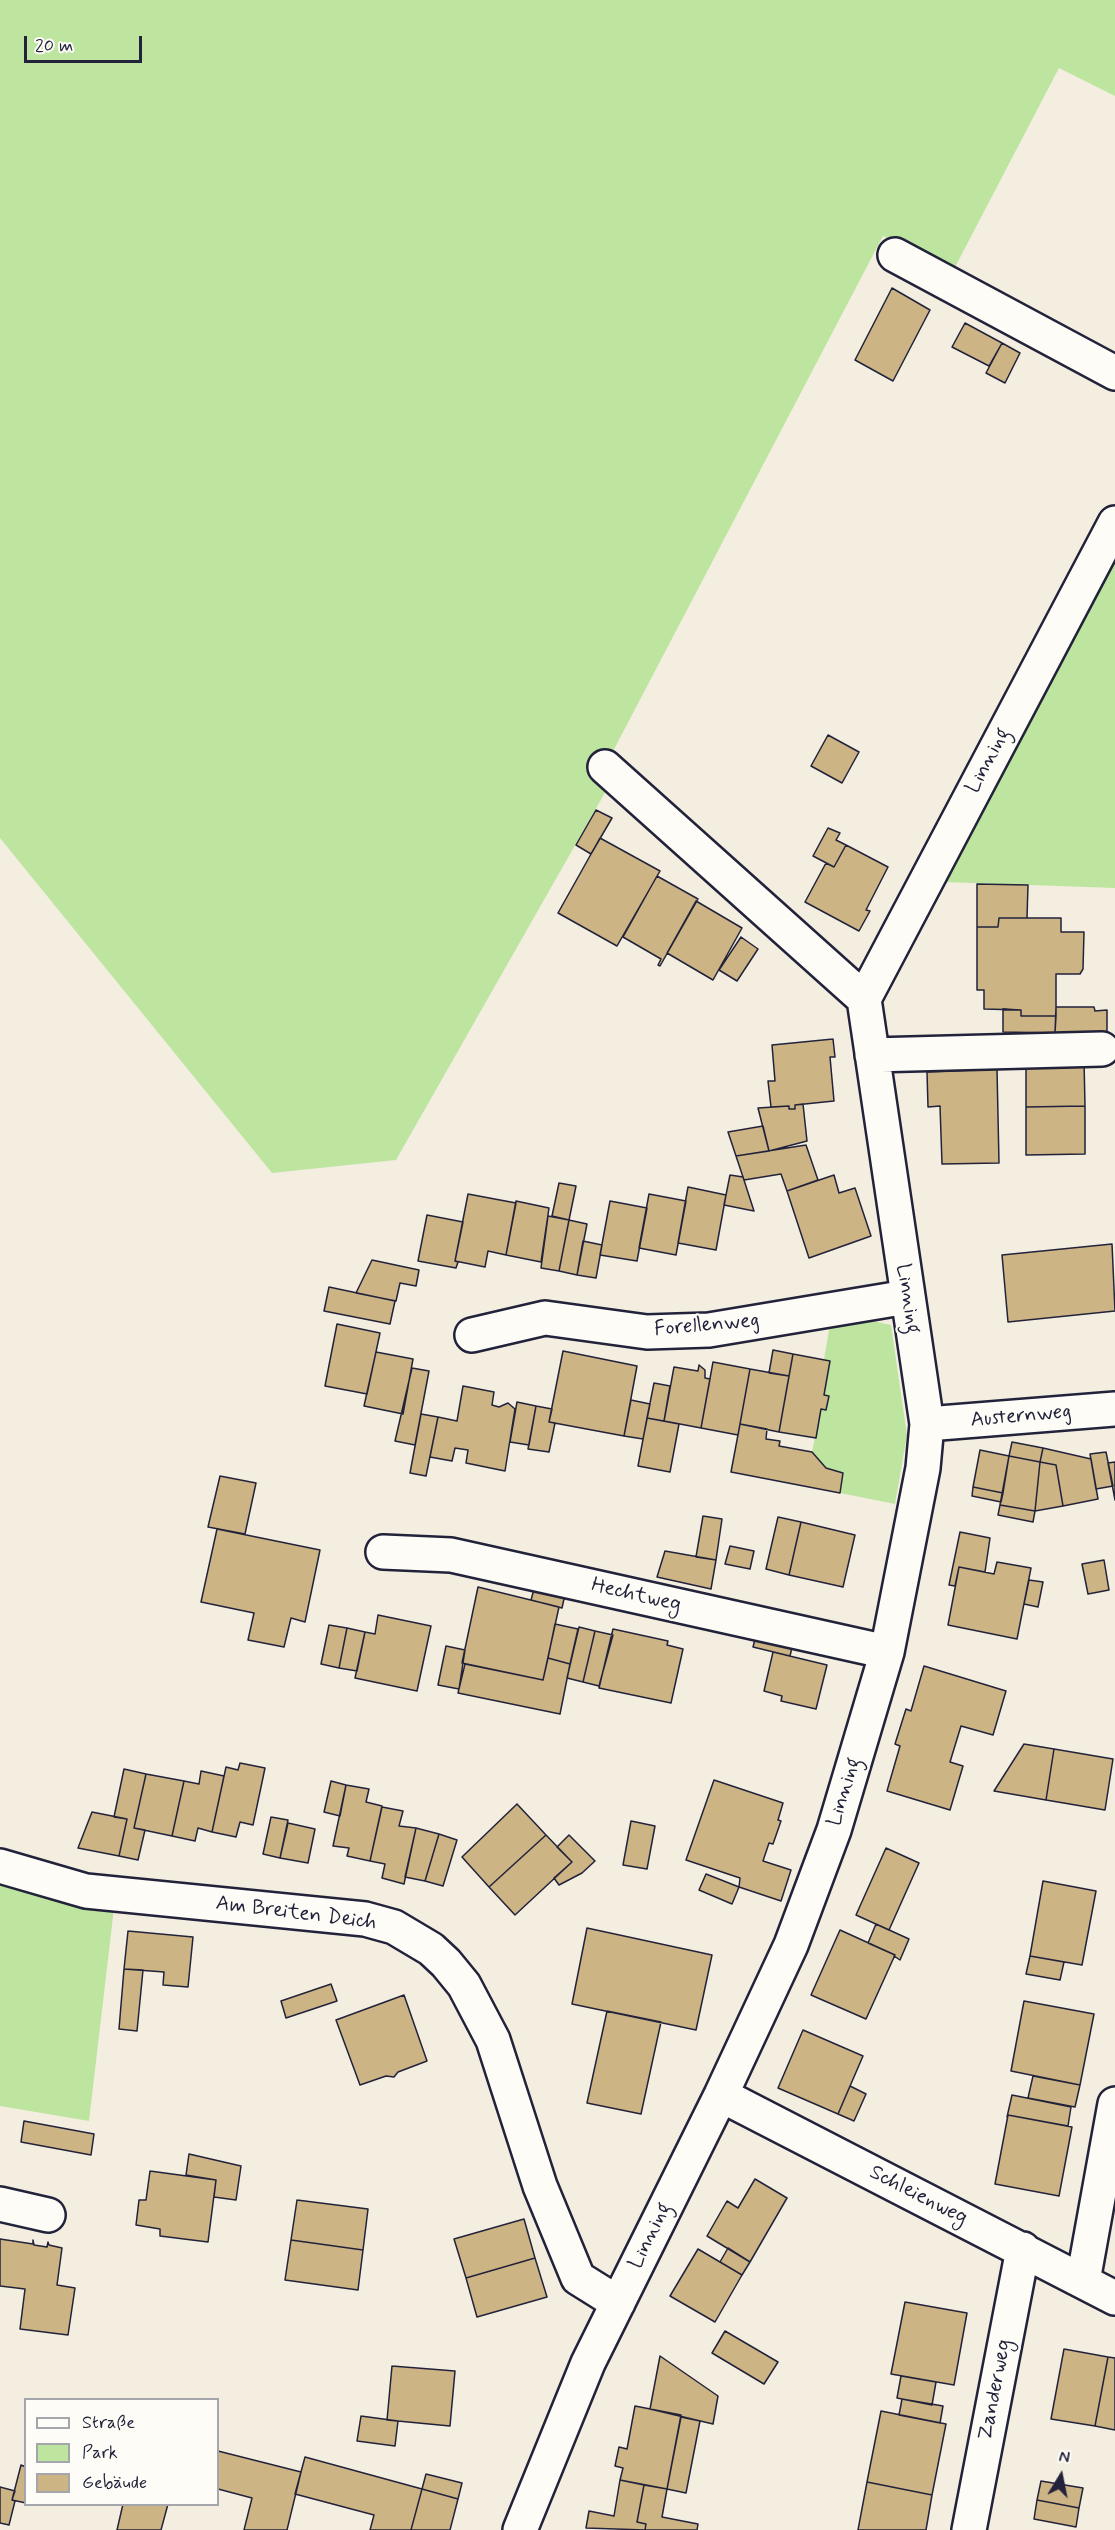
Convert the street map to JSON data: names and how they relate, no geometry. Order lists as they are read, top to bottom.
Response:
{
  "streets": {
    "street": [
      "Linning",
      "Forellenweg",
      "Austernweg",
      "Hechtweg",
      "Am Breiten Deich",
      "Schleienweg",
      "Zanderweg"
    ]
  },
  "crossings": [
    ["Linning", "Forellenweg"],
    ["Linning", "Austernweg"],
    ["Linning", "Hechtweg"],
    ["Linning", "Am Breiten Deich"],
    ["Linning", "Schleienweg"],
    ["Schleienweg", "Zanderweg"]
  ],
  "legend": ["Straße", "Park", "Gebäude"],
  "scale_bar": "20 m",
  "north": "top"
}
